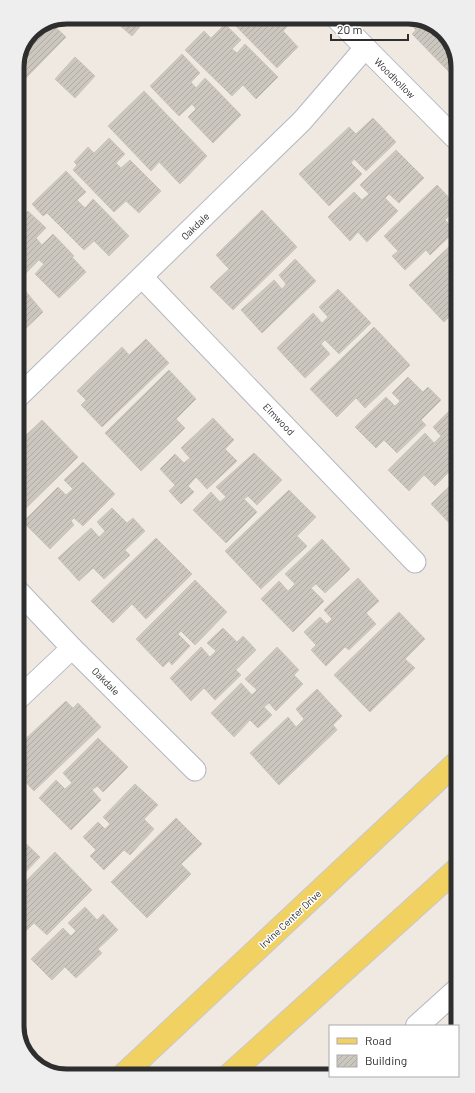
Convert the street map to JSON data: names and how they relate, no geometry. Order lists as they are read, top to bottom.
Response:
{
  "streets": {
    "main road": ["Irvine Center Drive"],
    "street": ["Woodhollow", "Oakdale", "Elmwood"]
  },
  "crossings": [
    ["Woodhollow", "Oakdale"],
    ["Oakdale", "Elmwood"]
  ],
  "legend": ["Road", "Building"],
  "scale_bar": "20 m"
}
